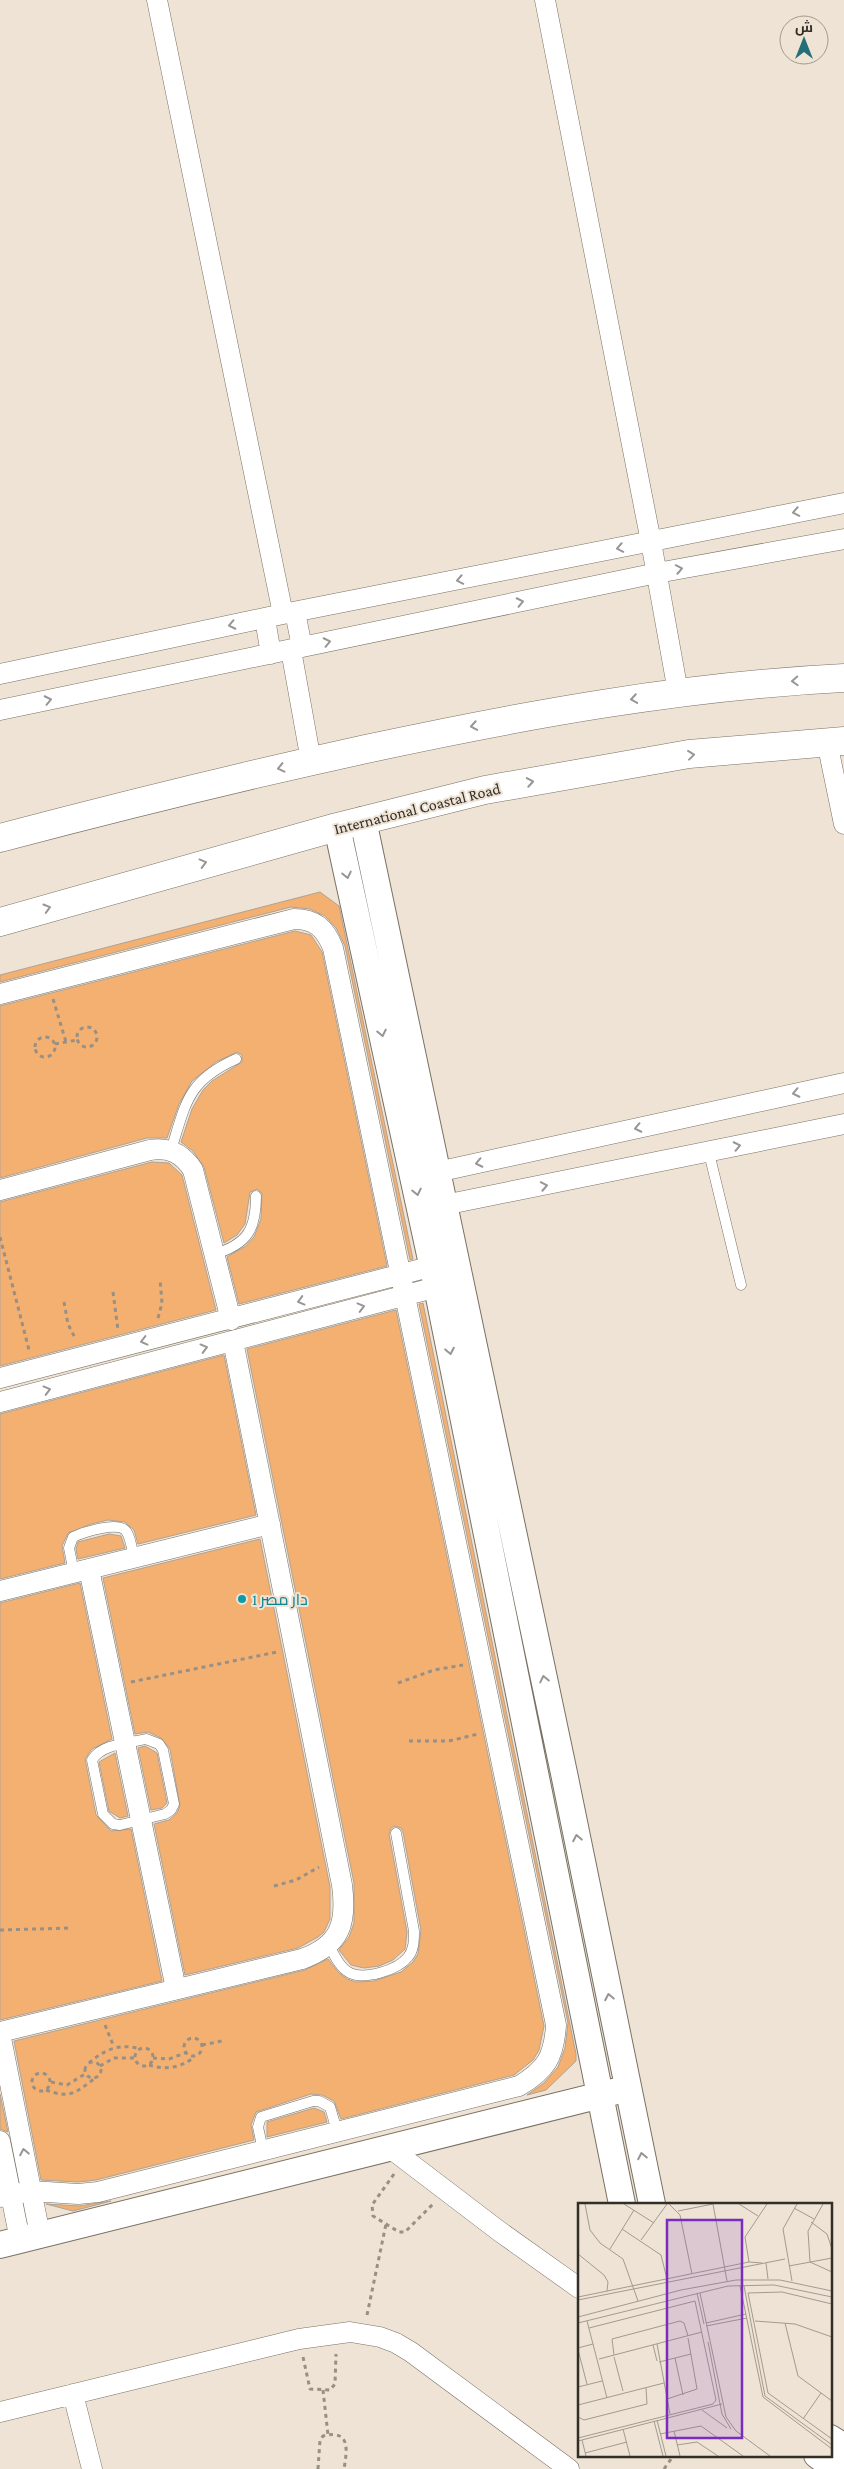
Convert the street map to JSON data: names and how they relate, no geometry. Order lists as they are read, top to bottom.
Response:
{
  "streets": {
    "highway": ["International Coastal Road"]
  },
  "places": ["دار مصر 1"],
  "north": "top"
}
